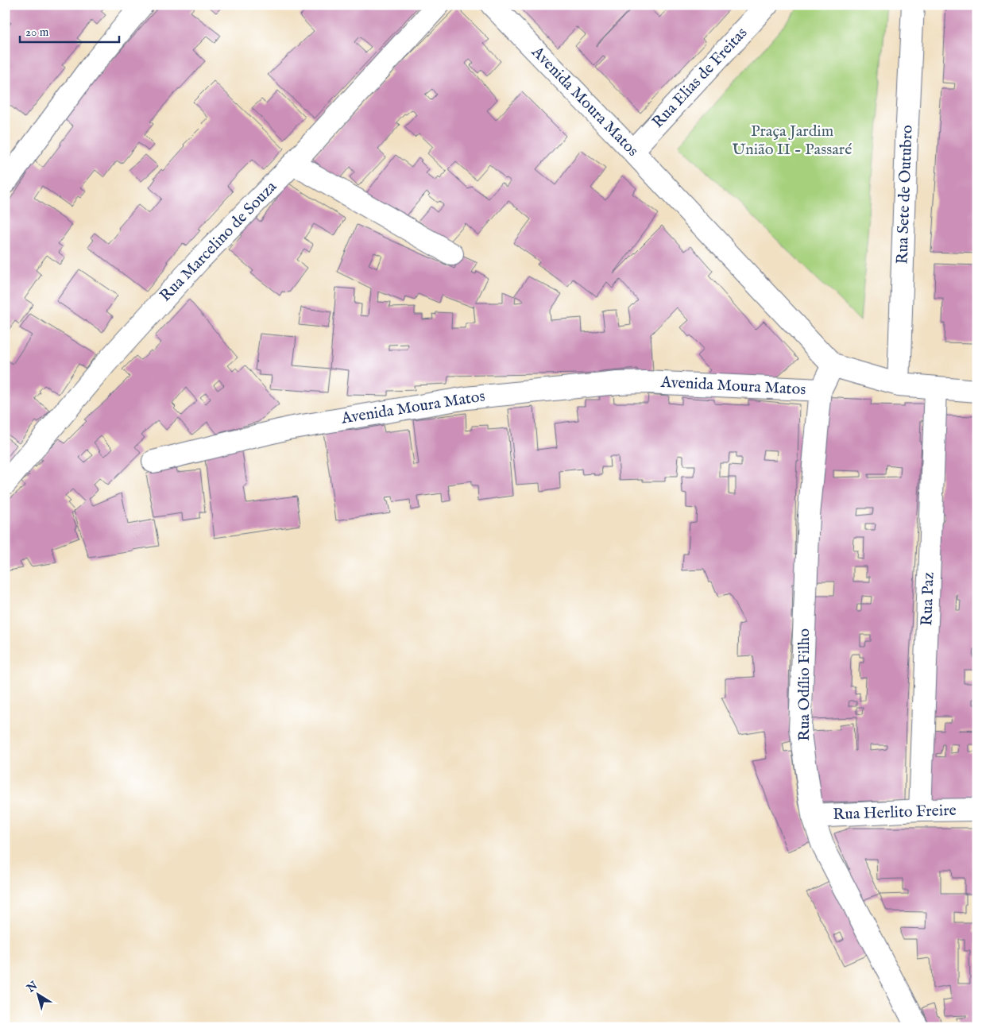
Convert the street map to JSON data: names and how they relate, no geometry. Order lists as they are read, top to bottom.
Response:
{
  "streets": {
    "street": [
      "Rua Elias de Freitas",
      "Avenida Moura Matos",
      "Rua Sete de Outubro",
      "Rua Marcelino de Souza",
      "Rua Paz",
      "Rua Odílio Filho",
      "Rua Herlito Freire"
    ]
  },
  "crossings": [
    ["Rua Elias de Freitas", "Avenida Moura Matos"],
    ["Avenida Moura Matos", "Rua Odílio Filho"],
    ["Rua Paz", "Rua Herlito Freire"],
    ["Rua Odílio Filho", "Rua Herlito Freire"]
  ],
  "parks": ["Praça Jardim União II - Passaré"],
  "scale_bar": "20 m",
  "north": "top left"
}
